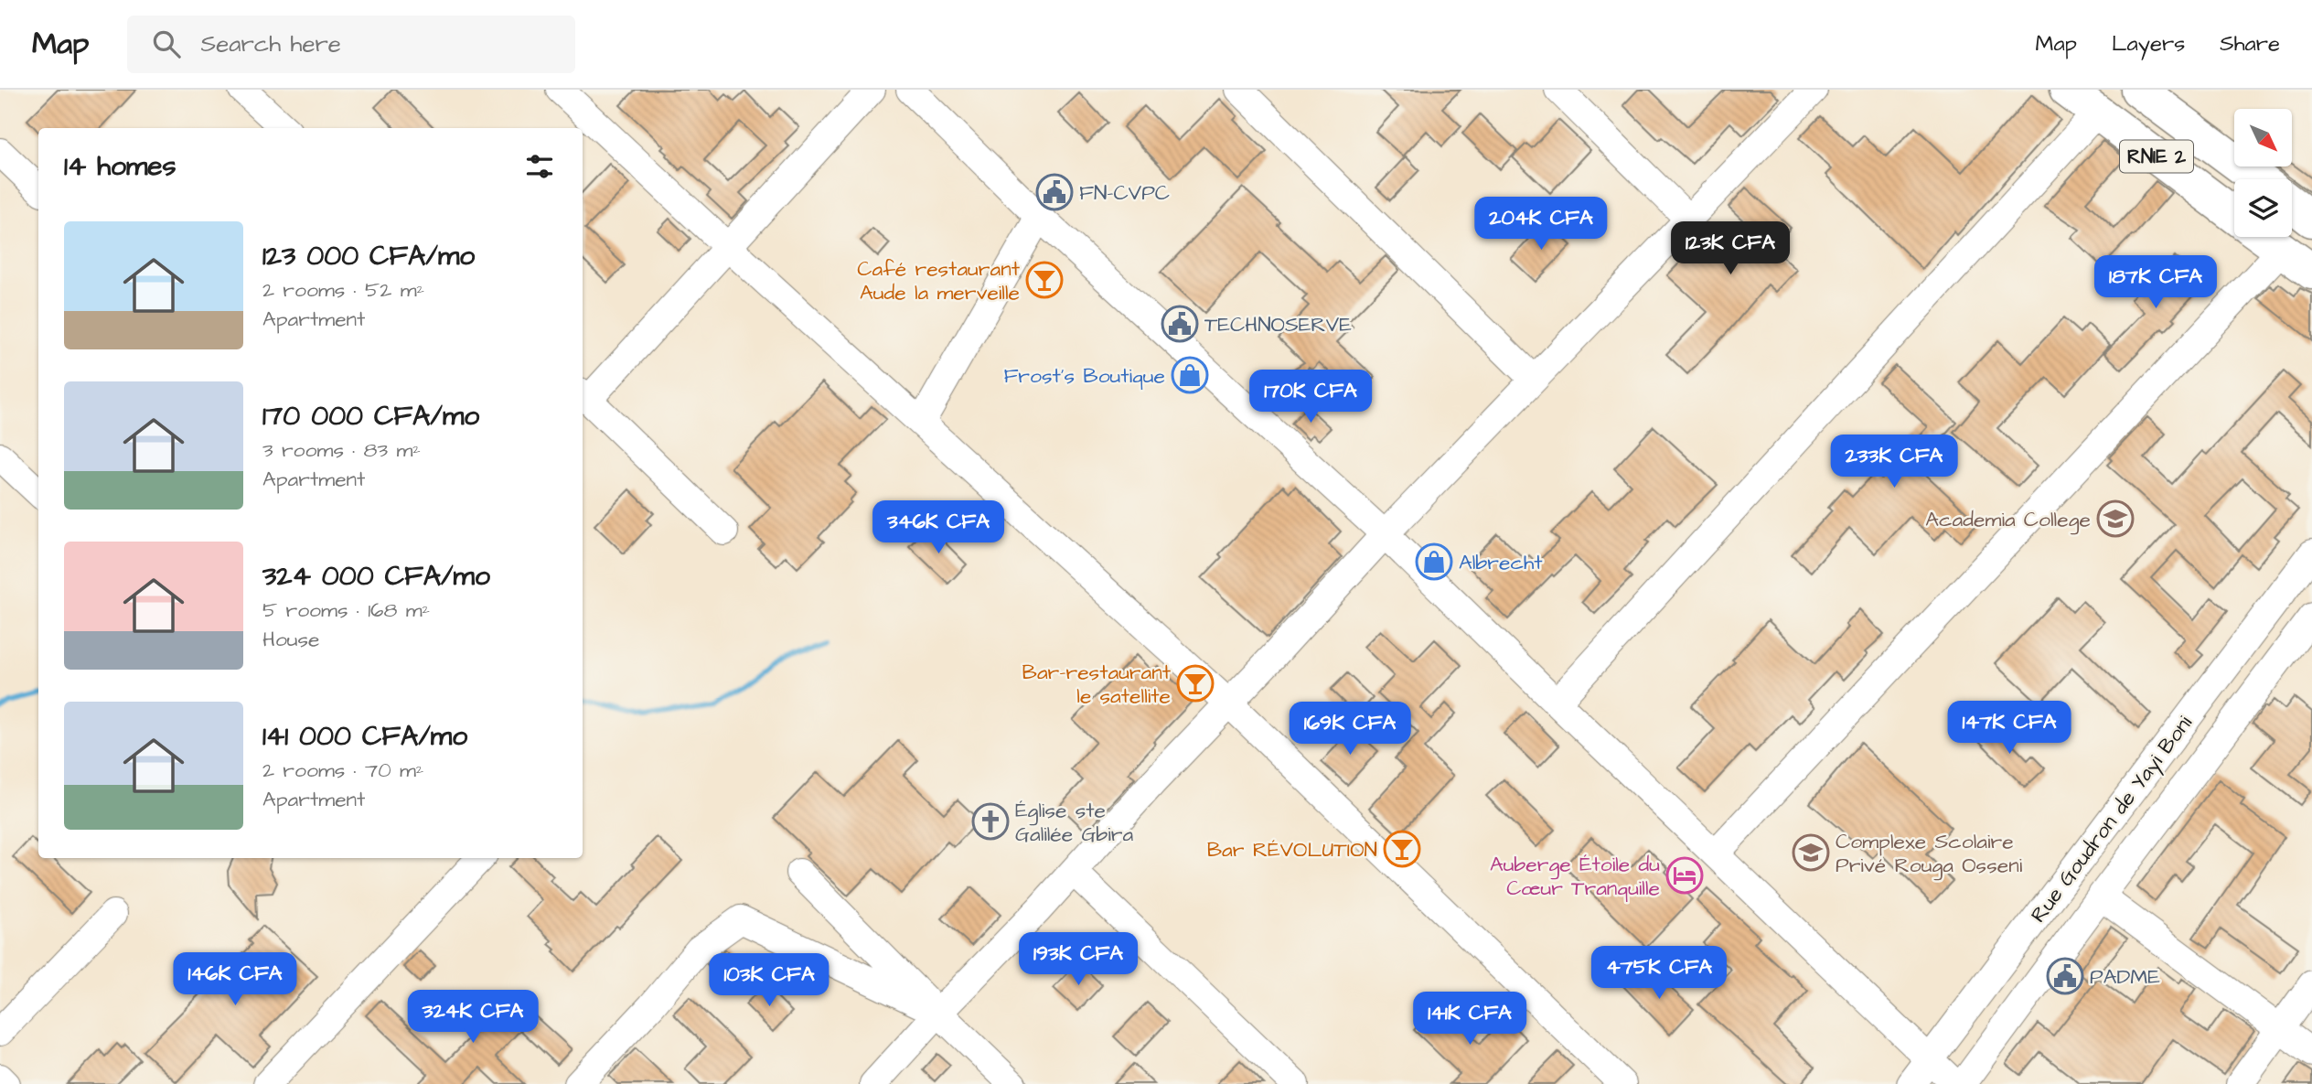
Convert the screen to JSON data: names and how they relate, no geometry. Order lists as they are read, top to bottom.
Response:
{
  "streets": {
    "main road": ["RNIE 2"],
    "street": ["Rue Goudron de Yayi Boni"]
  },
  "places": {
    "public building": ["FN-CVPC", "TECHNOSERVE", "PADME"],
    "bar": ["Café restaurant Aude la merveille", "Bar-restaurant le satellite", "Bar RÉVOLUTION"],
    "shop": ["Frost's Boutique", "Albrecht"],
    "school or university": ["Academia College", "Complexe Scolaire Privé Rouga Osseni"],
    "church": ["Église ste Galilée Gbira"],
    "hotel": ["Auberge Étoile du Cœur Tranquille"]
  },
  "north": "bottom right",
  "page": {
    "header": "Map",
    "search": "Search here",
    "nav": ["Map", "Layers", "Share"],
    "heading": "14 homes",
    "price": [
      "204K CFA",
      "123K CFA",
      "187K CFA",
      "170K CFA",
      "233K CFA",
      "346K CFA",
      "147K CFA",
      "169K CFA",
      "193K CFA",
      "475K CFA",
      "146K CFA",
      "103K CFA",
      "324K CFA",
      "141K CFA"
    ],
    "list": [
      {
        "name": "123 000 CFA/mo",
        "note": "2 rooms · 52 m² · Apartment"
      },
      {
        "name": "170 000 CFA/mo",
        "note": "3 rooms · 83 m² · Apartment"
      },
      {
        "name": "324 000 CFA/mo",
        "note": "5 rooms · 168 m² · House"
      },
      {
        "name": "141 000 CFA/mo",
        "note": "2 rooms · 70 m² · Apartment"
      }
    ]
  }
}
